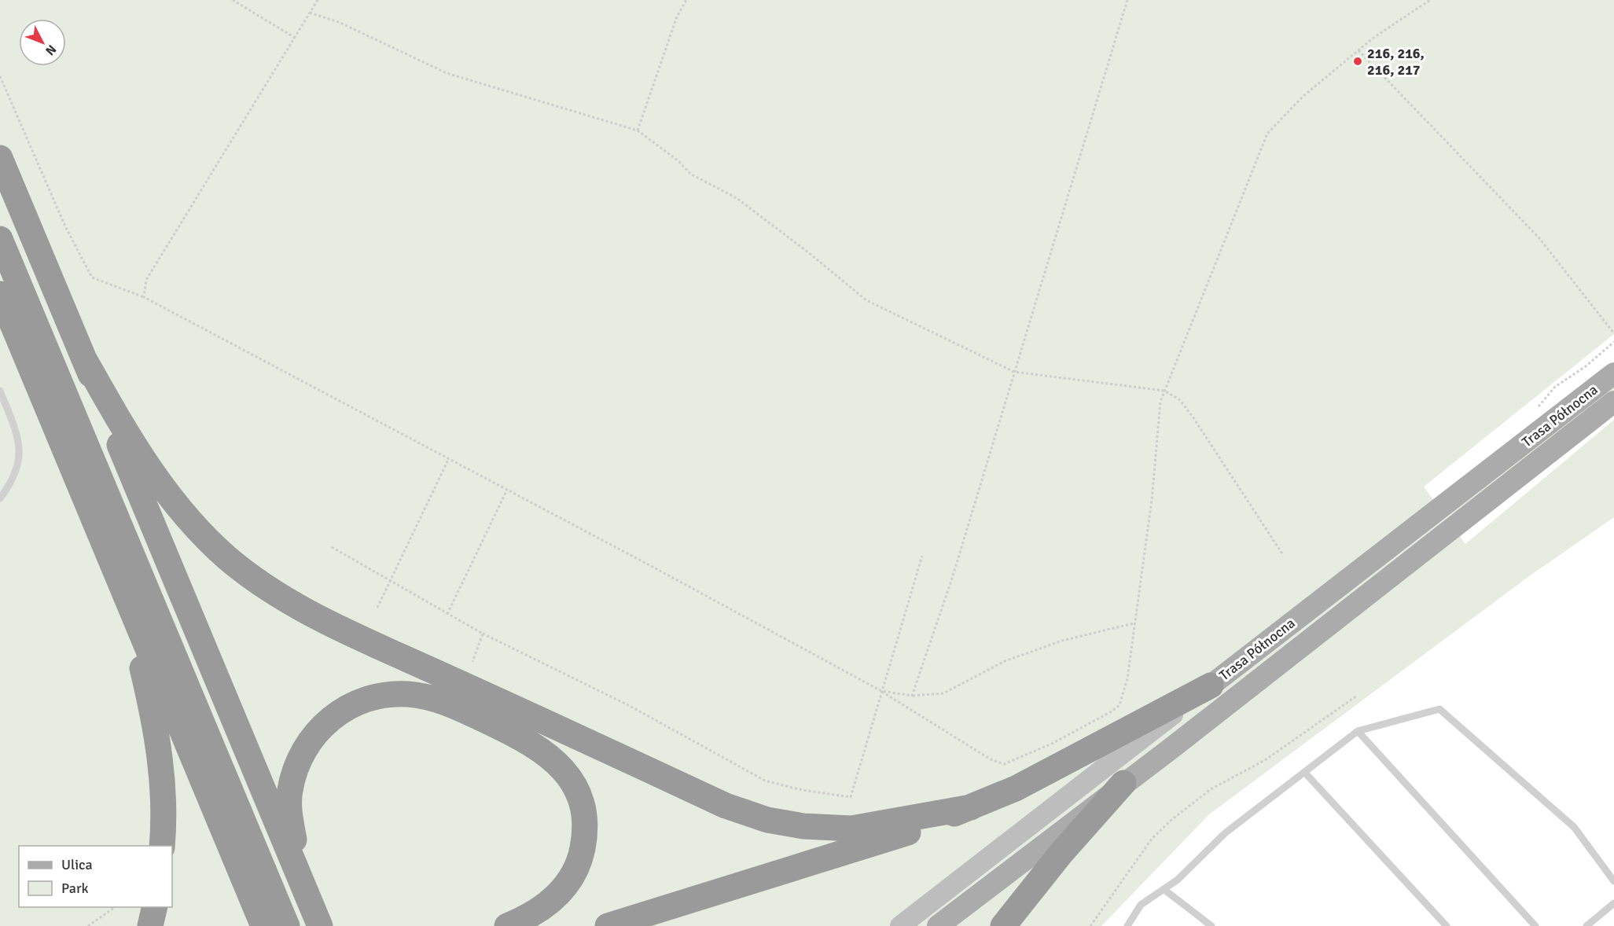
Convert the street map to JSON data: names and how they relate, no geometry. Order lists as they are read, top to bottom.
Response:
{
  "streets": {
    "main road": ["Trasa Północna"]
  },
  "places": ["216, 216, 216, 217"],
  "legend": ["Ulica", "Park"],
  "north": "bottom right"
}
